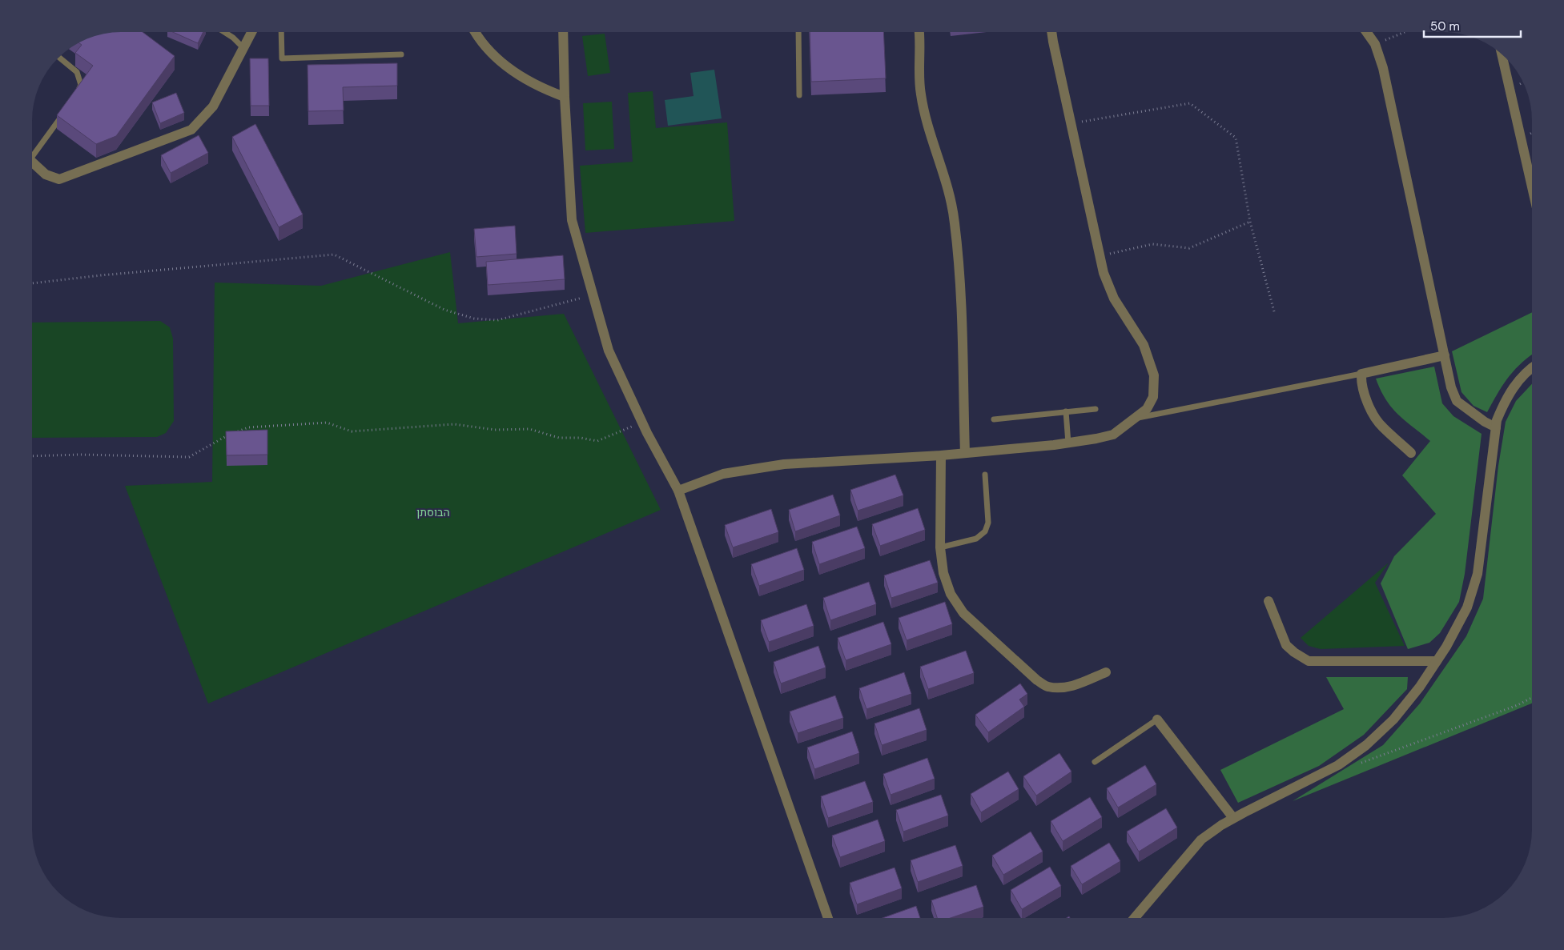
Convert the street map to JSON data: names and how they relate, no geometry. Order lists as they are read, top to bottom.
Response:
{
  "parks": ["הבוסתן"],
  "scale_bar": "50 m"
}
